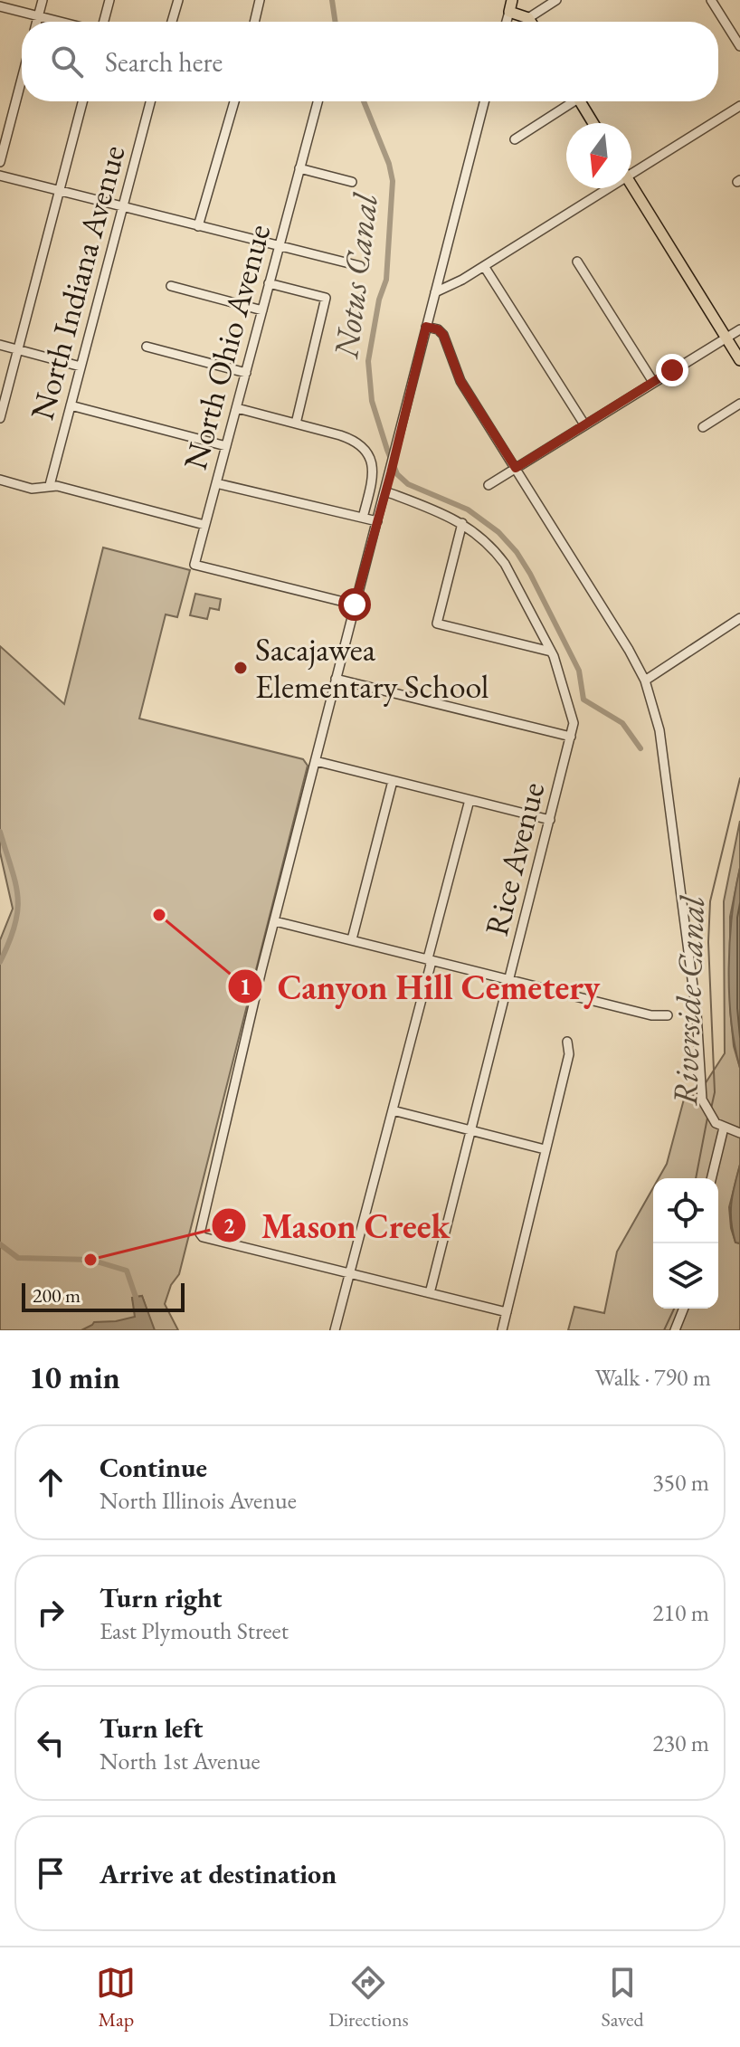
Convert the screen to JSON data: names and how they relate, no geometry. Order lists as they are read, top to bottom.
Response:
{
  "streets": {
    "street": ["North Indiana Avenue", "North Ohio Avenue", "Rice Avenue"]
  },
  "water": ["Notus Canal", "Riverside Canal"],
  "places": ["Sacajawea Elementary School", "Canyon Hill Cemetery", "Mason Creek"],
  "scale_bar": "200 m",
  "north": "bottom",
  "page": {
    "search": "Search here",
    "scale": "200 m",
    "heading": ["10 min", "Walk · 790 m"],
    "list": [
      ["Continue", "North Illinois Avenue", "350 m"],
      ["Turn right", "East Plymouth Street", "210 m"],
      ["Turn left", "North 1st Avenue", "230 m"],
      "Arrive at destination"
    ],
    "nav": ["Map", "Directions", "Saved"]
  }
}
